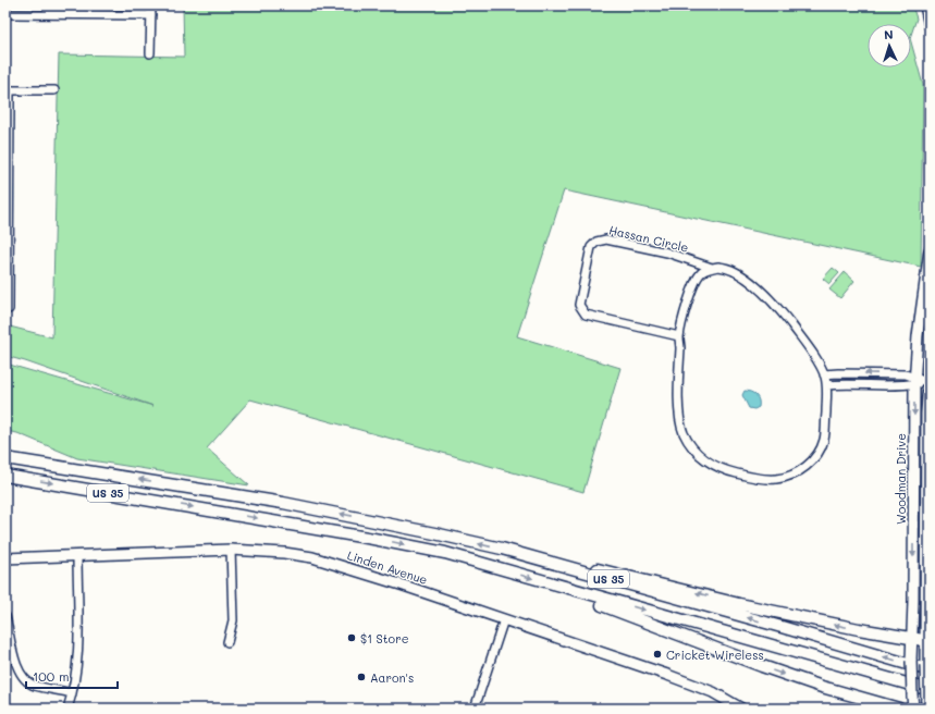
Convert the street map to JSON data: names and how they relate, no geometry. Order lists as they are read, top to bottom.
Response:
{
  "streets": {
    "highway": ["US 35"],
    "main road": ["Woodman Drive", "Linden Avenue"],
    "street": ["Hassan Circle"]
  },
  "places": ["$1 Store", "Cricket Wireless", "Aaron's"],
  "scale_bar": "100 m",
  "north": "top"
}
